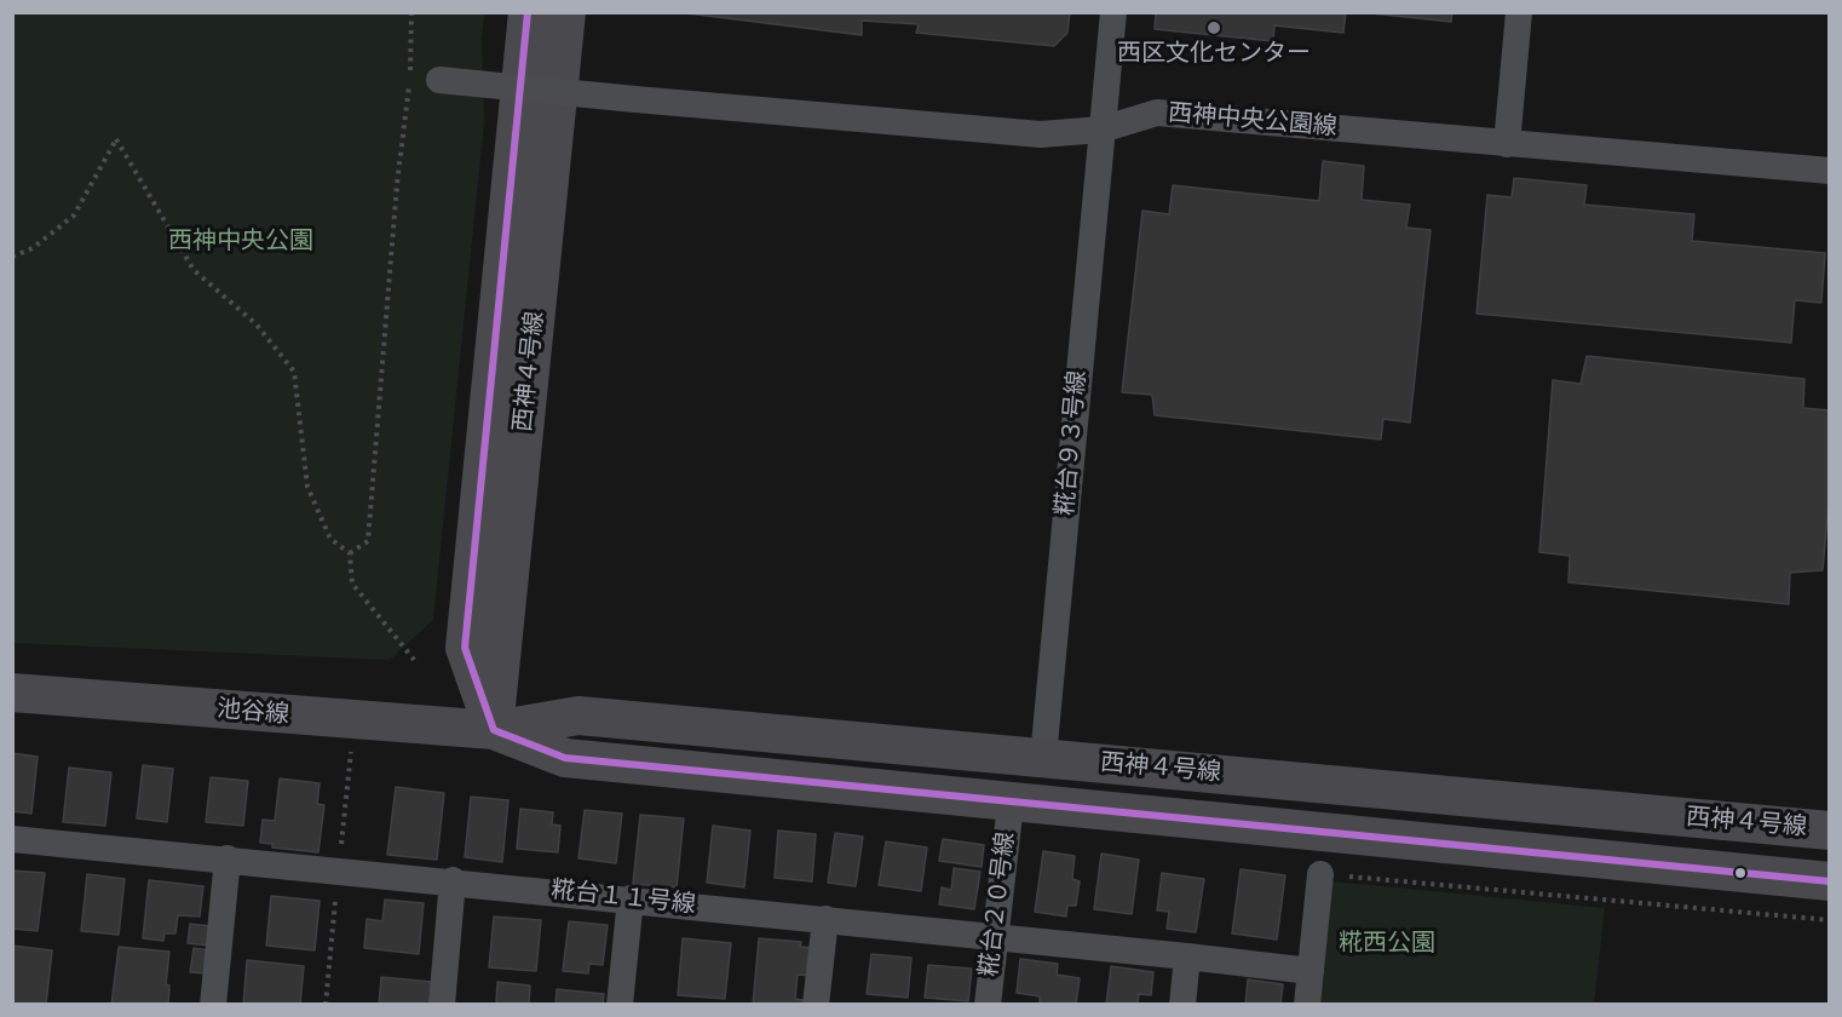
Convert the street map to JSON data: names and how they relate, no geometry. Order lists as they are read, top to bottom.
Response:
{
  "streets": {
    "street": [
      "西神中央公園線",
      "西神４号線",
      "糀台９３号線",
      "池谷線",
      "糀台１１号線",
      "糀台２０号線"
    ]
  },
  "crossings": [
    ["西神中央公園線", "糀台９３号線"],
    ["西神４号線", "糀台９３号線"],
    ["西神４号線", "池谷線"],
    ["西神４号線", "糀台２０号線"],
    ["糀台１１号線", "糀台２０号線"]
  ],
  "parks": ["西神中央公園", "糀西公園"],
  "places": ["西区文化センター"]
}
